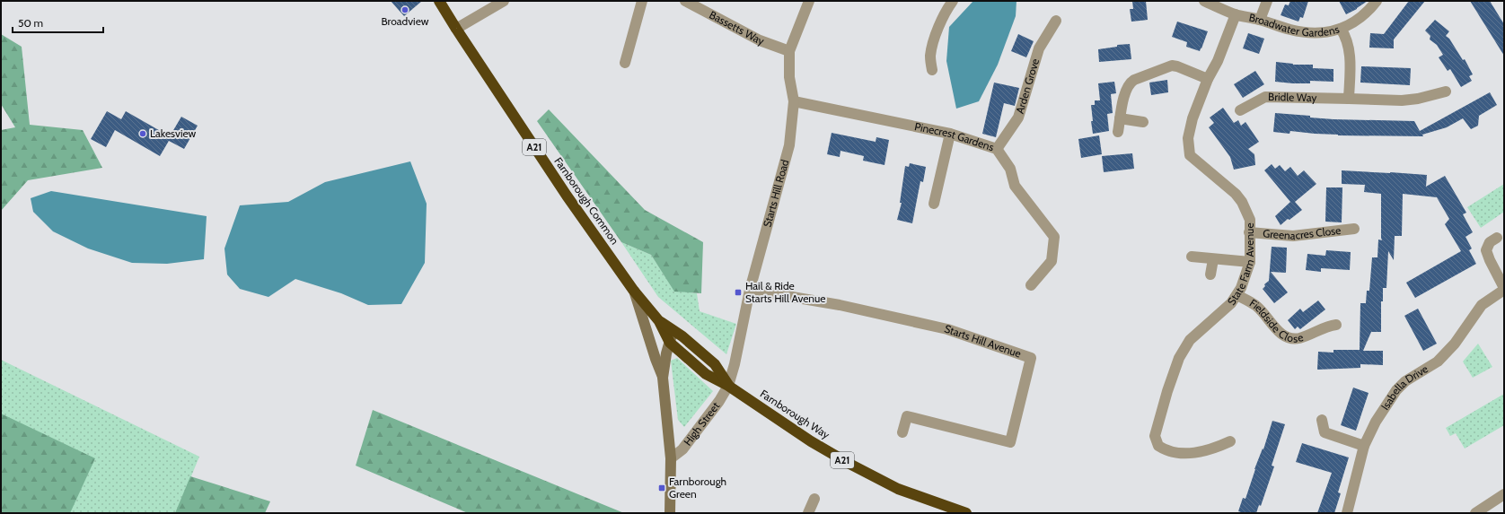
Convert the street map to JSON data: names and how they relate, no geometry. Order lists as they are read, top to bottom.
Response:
{
  "streets": {
    "highway": ["A21", "Farnborough Common", "Farnborough Way"],
    "main road": ["High Street"],
    "street": [
      "Broadwater Gardens",
      "Bassetts Way",
      "Arden Grove",
      "Bridle Way",
      "Pinecrest Gardens",
      "Starts Hill Road",
      "Greenacres Close",
      "State Farm Avenue",
      "Fieldside Close",
      "Starts Hill Avenue",
      "Isabella Drive"
    ]
  },
  "crossings": [
    ["Broadwater Gardens", "State Farm Avenue"],
    ["Bassetts Way", "Starts Hill Road"],
    ["Arden Grove", "Pinecrest Gardens"],
    ["Pinecrest Gardens", "Starts Hill Road"],
    ["Starts Hill Road", "Farnborough Common"],
    ["Starts Hill Road", "Starts Hill Avenue"],
    ["Starts Hill Road", "Farnborough Way"],
    ["Starts Hill Road", "High Street"],
    ["Farnborough Common", "Farnborough Way"],
    ["Farnborough Common", "High Street"],
    ["Greenacres Close", "State Farm Avenue"],
    ["State Farm Avenue", "Fieldside Close"],
    ["Farnborough Way", "High Street"]
  ],
  "places": {
    "other": ["Broadview", "Lakesview"],
    "transit": ["Hail & Ride Starts Hill Avenue", "Farnborough Green"]
  },
  "scale_bar": "50 m"
}
